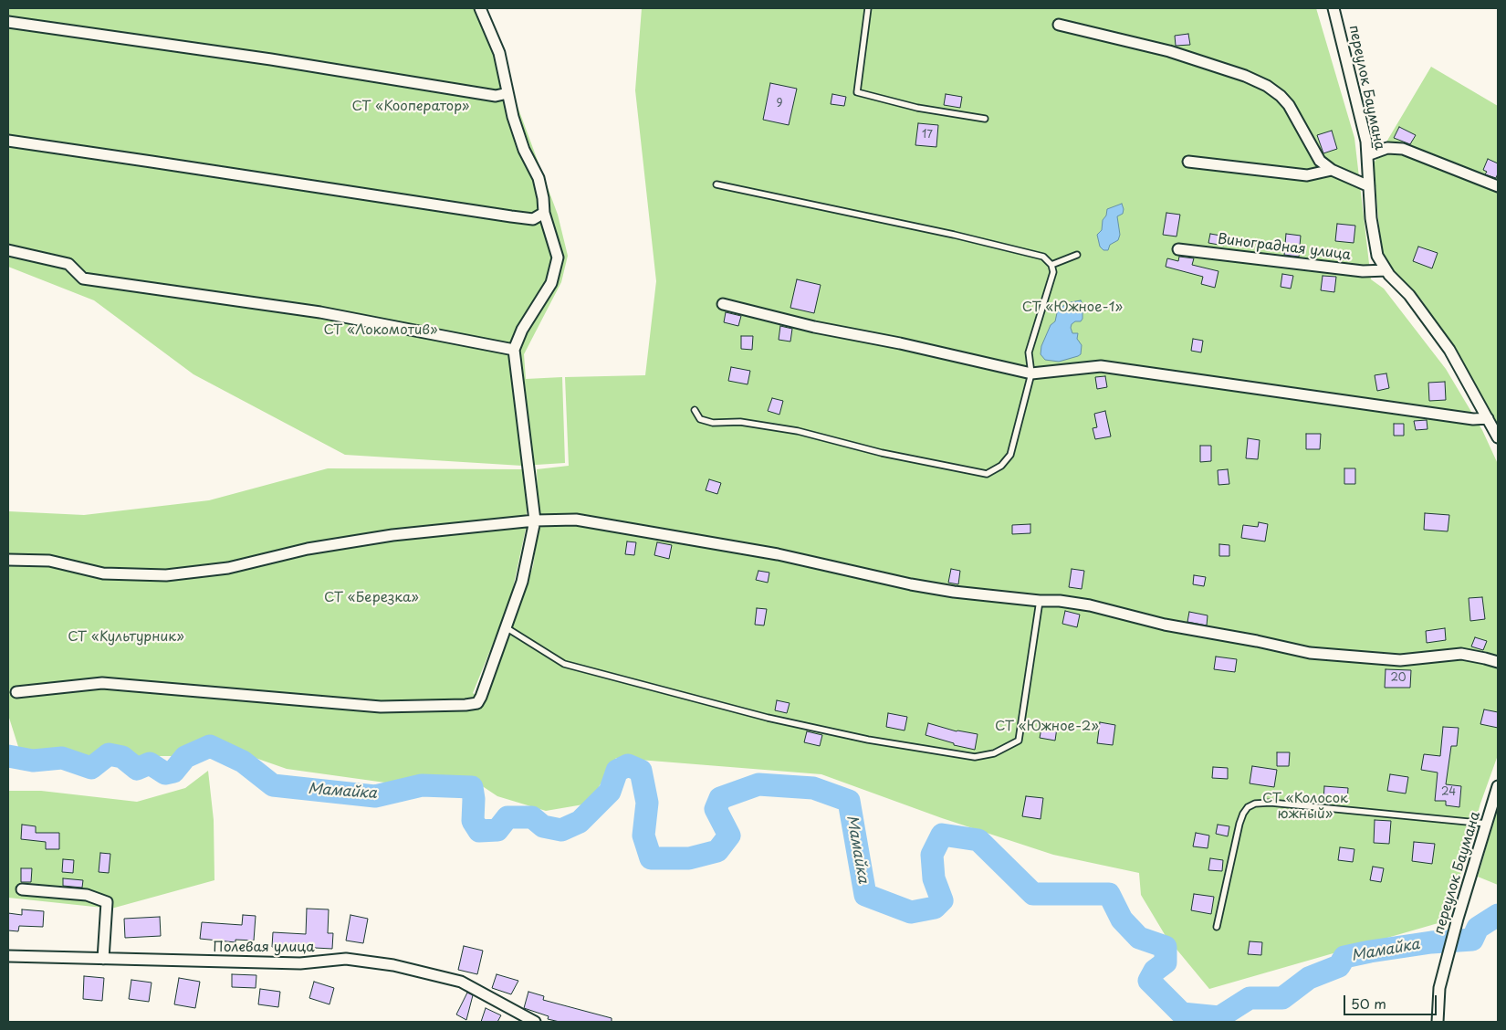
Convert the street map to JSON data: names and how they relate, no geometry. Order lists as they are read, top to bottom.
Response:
{
  "streets": {
    "street": ["переулок Баумана", "Виноградная улица", "Полевая улица"]
  },
  "crossings": [
    ["переулок Баумана", "Виноградная улица"]
  ],
  "water": ["Мамайка"],
  "parks": [
    "СТ «Кооператор»",
    "СТ «Южное-1»",
    "СТ «Локомотив»",
    "СТ «Березка»",
    "СТ «Культурник»",
    "СТ «Южное-2»",
    "СТ «Колосок южный»"
  ],
  "house_numbers": [
    "9",
    "17",
    "20",
    "24"
  ],
  "scale_bar": "50 m"
}
